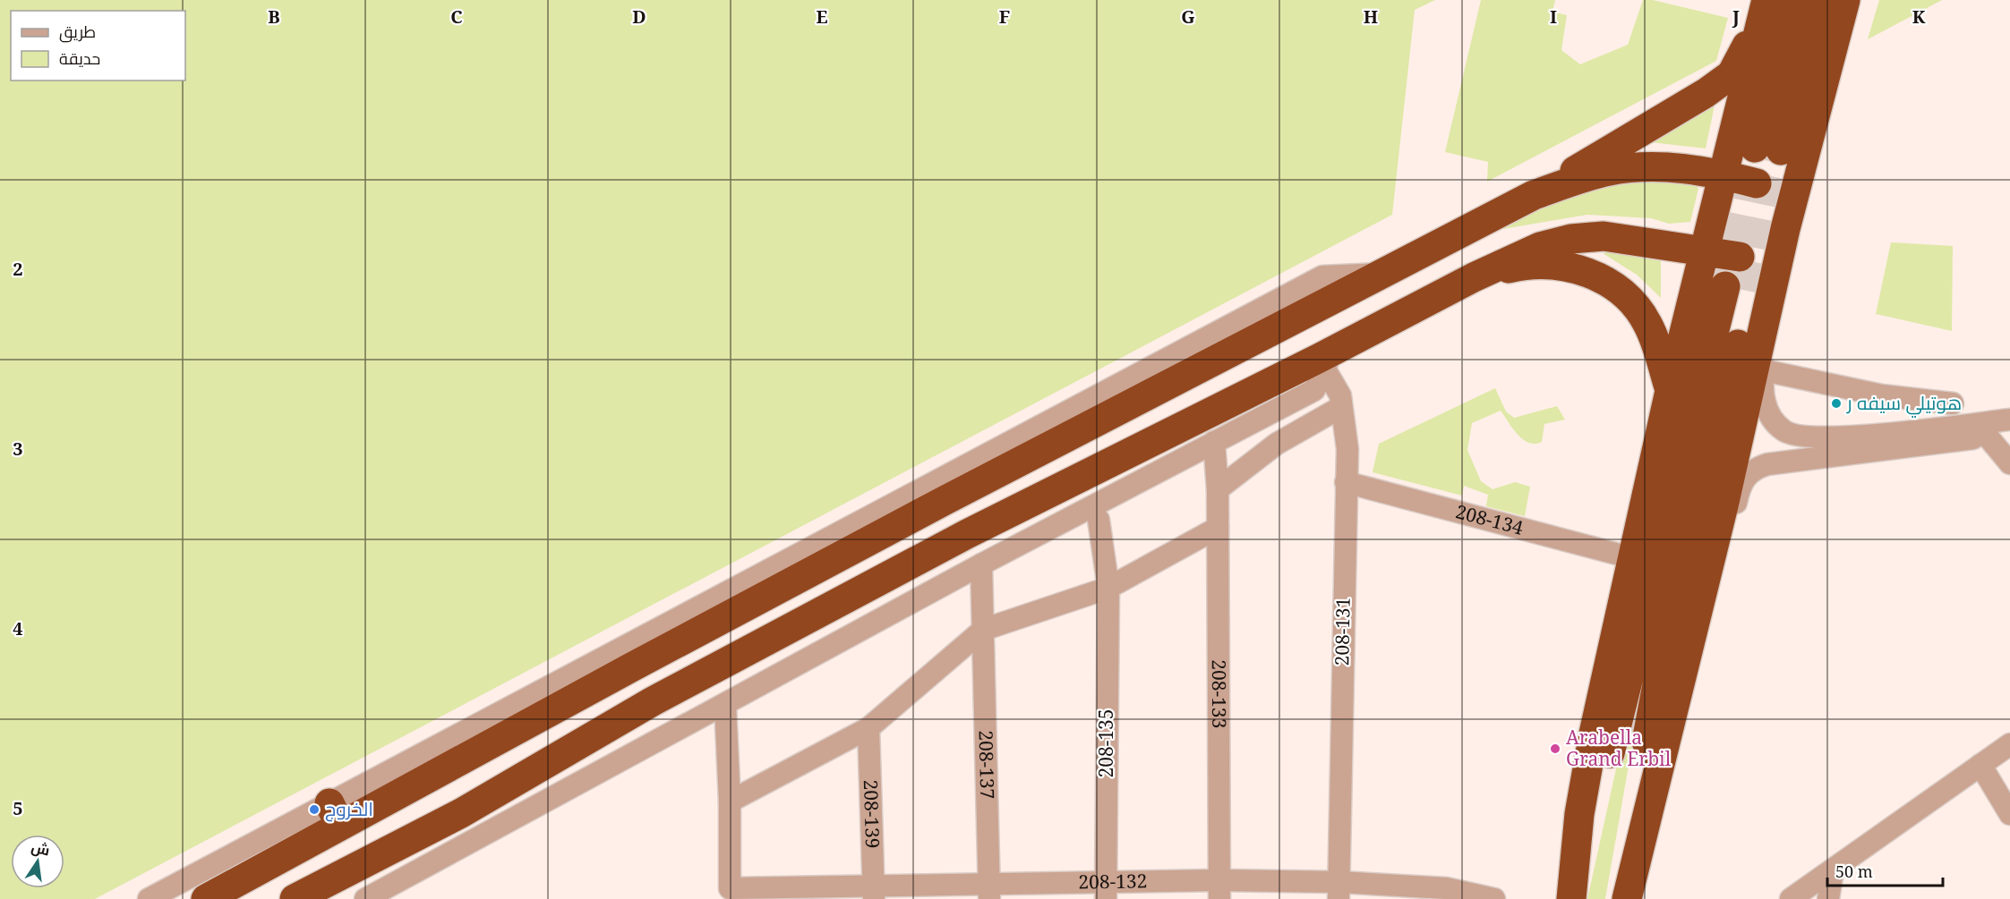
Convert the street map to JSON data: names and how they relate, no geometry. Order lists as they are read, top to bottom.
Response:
{
  "streets": {
    "street": [
      "208-134",
      "208-131",
      "208-133",
      "208-135",
      "208-137",
      "208-139",
      "208-132"
    ]
  },
  "crossings": [
    ["208-134", "208-131"],
    ["208-131", "208-132"],
    ["208-133", "208-132"],
    ["208-135", "208-132"],
    ["208-137", "208-132"],
    ["208-139", "208-132"]
  ],
  "places": ["هوتيلي سيفه ر", "Arabella Grand Erbil", "الخروج"],
  "legend": ["طريق", "حديقة"],
  "scale_bar": "50 m",
  "north": "top",
  "grid": {
    "columns": [
      "B",
      "C",
      "D",
      "E",
      "F",
      "G",
      "H",
      "I",
      "J",
      "K"
    ],
    "rows": [
      "2",
      "3",
      "4",
      "5"
    ]
  }
}
